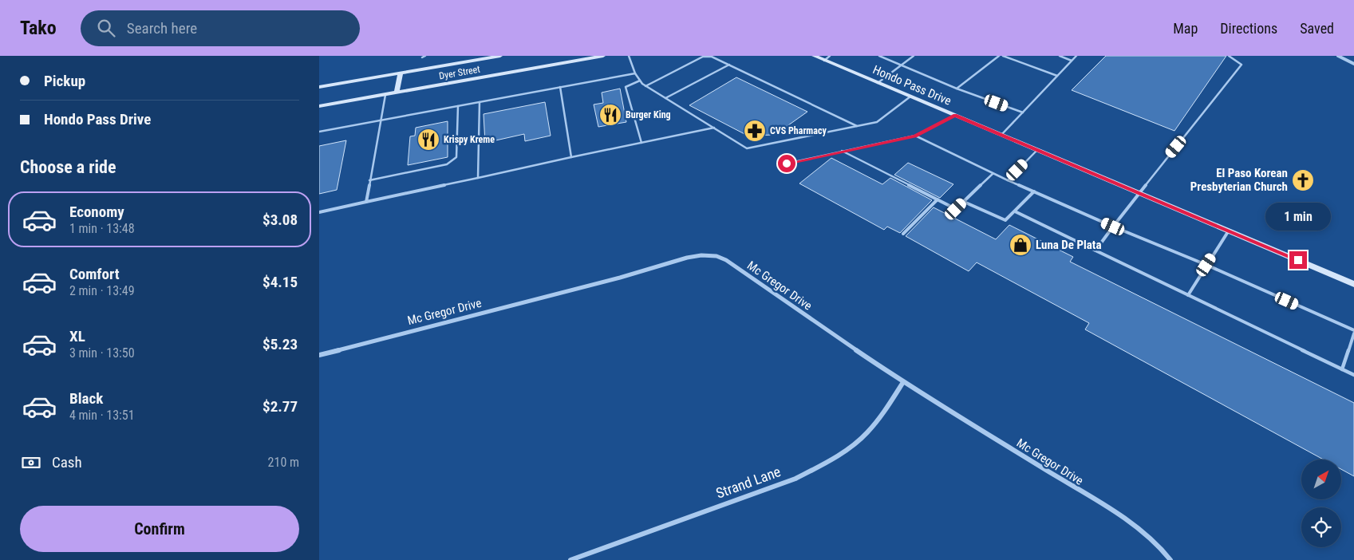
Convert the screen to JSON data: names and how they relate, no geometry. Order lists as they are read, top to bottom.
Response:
{
  "streets": {
    "main road": ["Dyer Street", "Hondo Pass Drive"],
    "street": ["Mc Gregor Drive", "Strand Lane"]
  },
  "crossings": [
    ["Mc Gregor Drive", "Strand Lane"]
  ],
  "places": {
    "restaurant": ["Burger King", "Krispy Kreme"],
    "pharmacy": ["CVS Pharmacy"],
    "church": ["El Paso Korean Presbyterian Church"],
    "shop": ["Luna De Plata"]
  },
  "north": "top right",
  "page": {
    "header": "Tako",
    "search": "Search here",
    "nav": ["Map", "Directions", "Saved"],
    "banner": ["Pickup", "Hondo Pass Drive"],
    "heading": "Choose a ride",
    "list": [
      {
        "name": "Economy",
        "note": "1 min · 13:48",
        "value": "$3.08"
      },
      {
        "name": "Comfort",
        "note": "2 min · 13:49",
        "value": "$4.15"
      },
      {
        "name": "XL",
        "note": "3 min · 13:50",
        "value": "$5.23"
      },
      {
        "name": "Black",
        "note": "4 min · 13:51",
        "value": "$2.77"
      }
    ],
    "bubble": "1 min",
    "pay": ["Cash", "210 m"],
    "buttons": "Confirm"
  }
}
